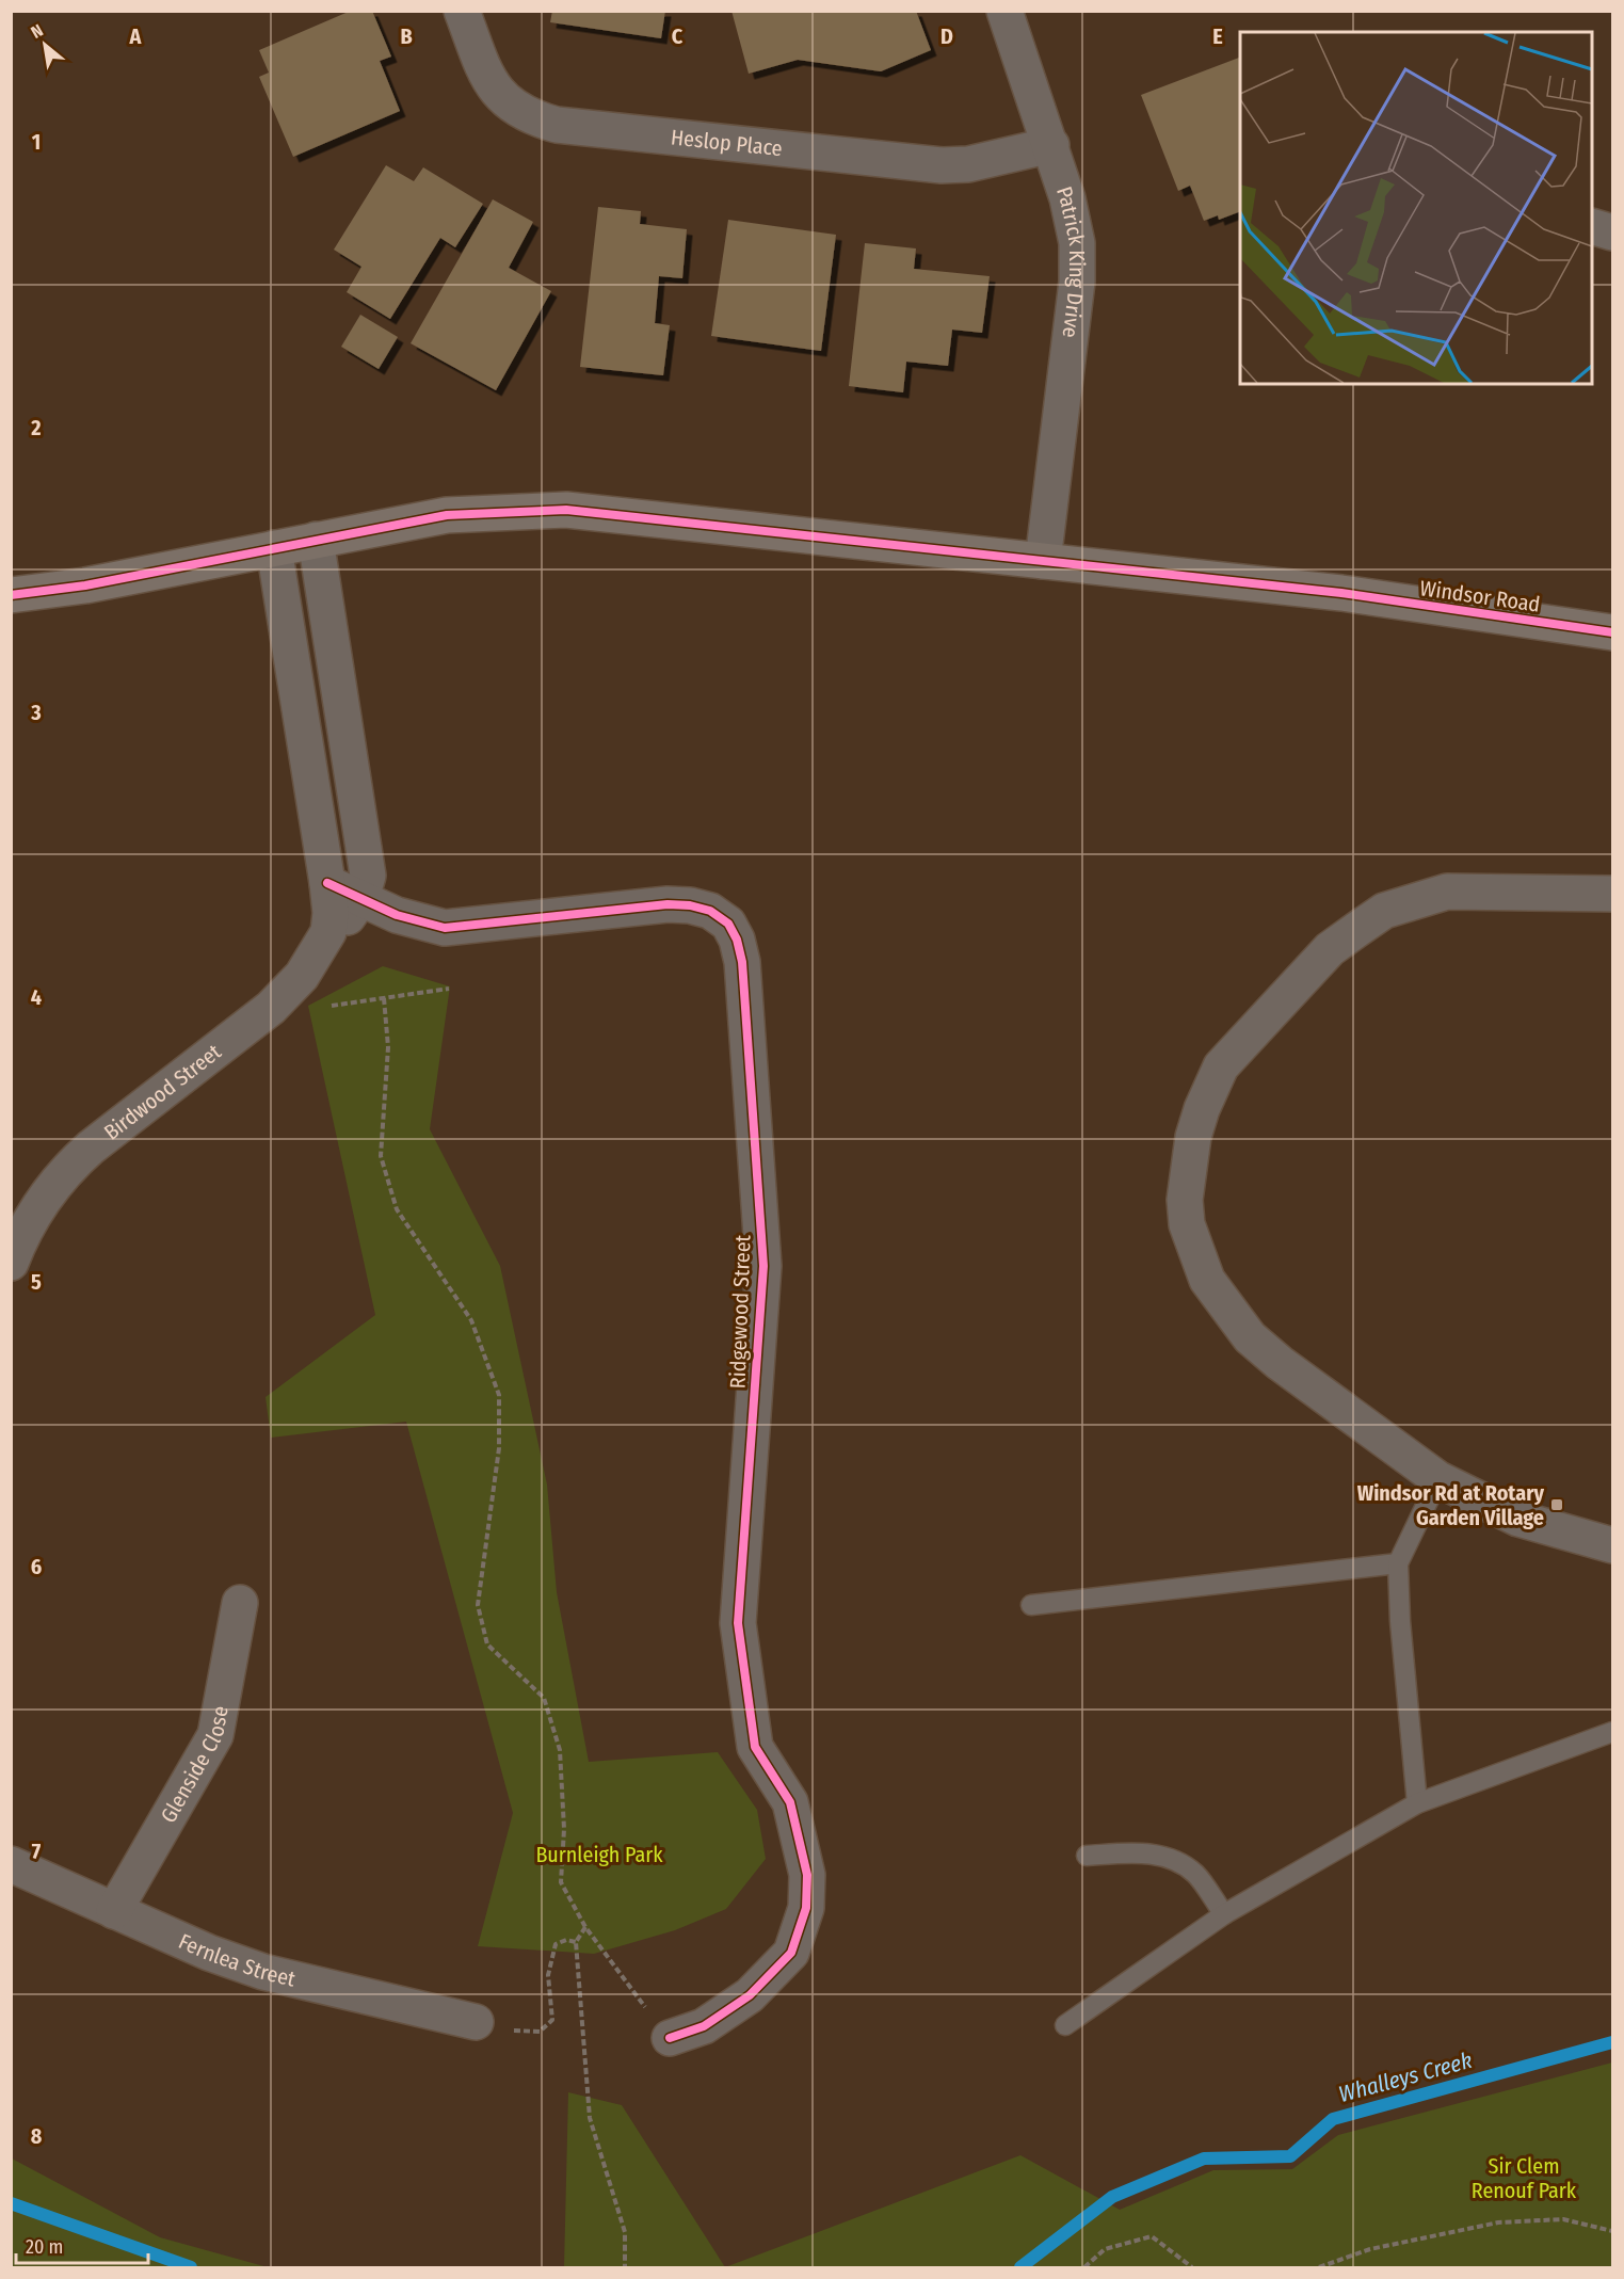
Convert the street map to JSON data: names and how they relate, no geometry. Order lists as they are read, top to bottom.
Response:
{
  "streets": {
    "street": [
      "Heslop Place",
      "Patrick King Drive",
      "Windsor Road",
      "Birdwood Street",
      "Ridgewood Street",
      "Glenside Close",
      "Fernlea Street"
    ]
  },
  "crossings": [
    ["Heslop Place", "Patrick King Drive"],
    ["Patrick King Drive", "Windsor Road"],
    ["Windsor Road", "Birdwood Street"],
    ["Birdwood Street", "Ridgewood Street"],
    ["Glenside Close", "Fernlea Street"]
  ],
  "water": ["Whalleys Creek"],
  "parks": ["Burnleigh Park", "Sir Clem Renouf Park"],
  "places": {
    "transit": ["Windsor Rd at Rotary Garden Village"]
  },
  "scale_bar": "20 m",
  "north": "top left",
  "grid": {
    "columns": [
      "A",
      "B",
      "C",
      "D",
      "E"
    ],
    "rows": [
      "1",
      "2",
      "3",
      "4",
      "5",
      "6",
      "7",
      "8"
    ]
  }
}
